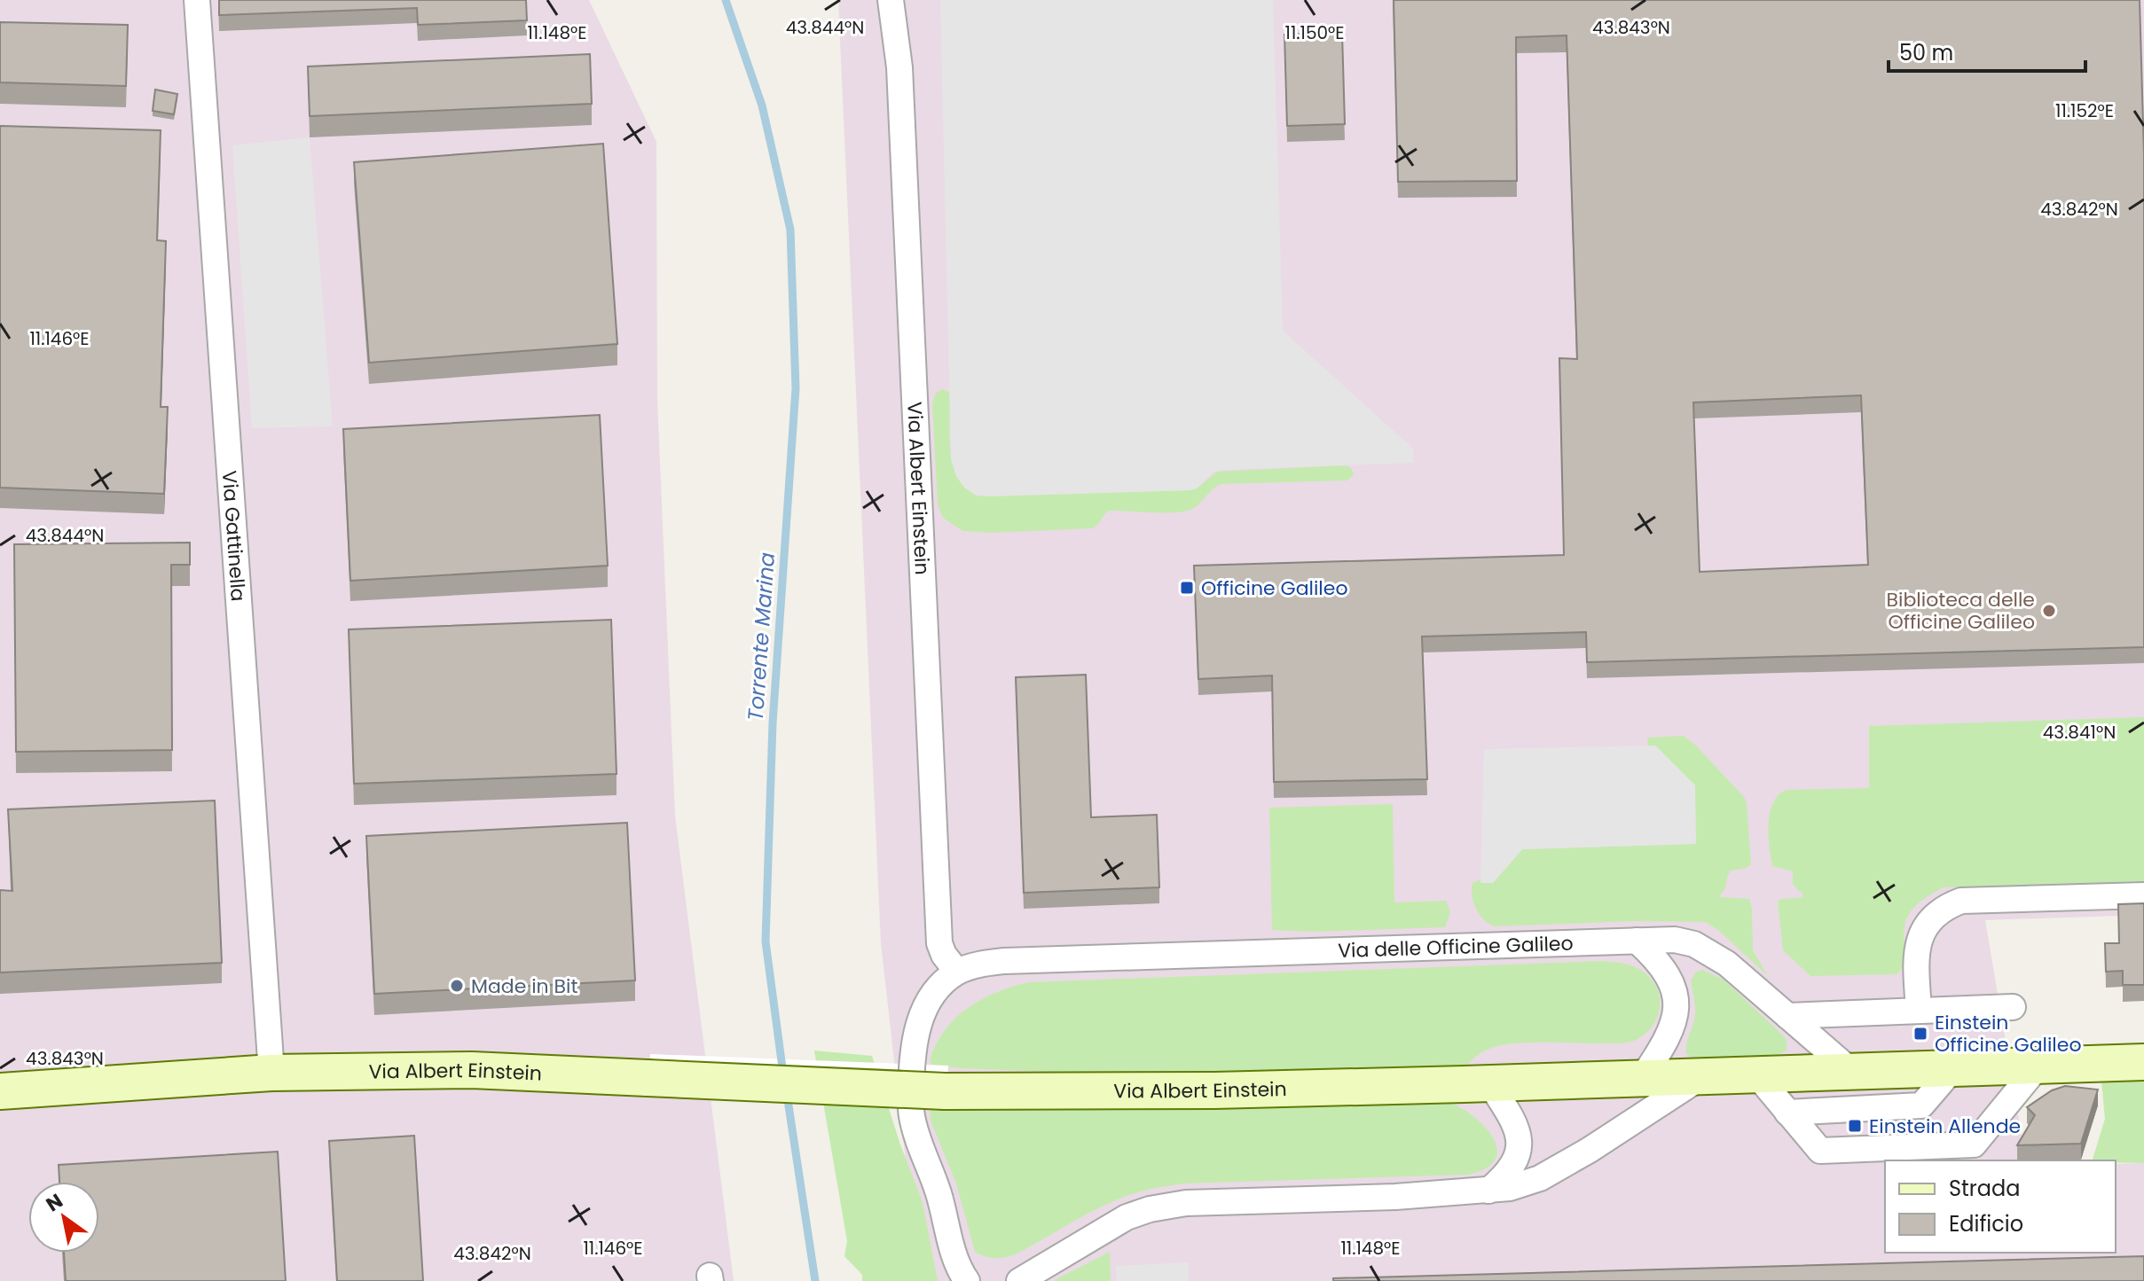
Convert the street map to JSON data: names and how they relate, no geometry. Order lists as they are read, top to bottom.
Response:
{
  "streets": {
    "street": ["Via Albert Einstein", "Via Gattinella", "Via delle Officine Galileo"]
  },
  "crossings": [
    ["Via Albert Einstein", "Via Gattinella"],
    ["Via Albert Einstein", "Via delle Officine Galileo"]
  ],
  "water": ["Torrente Marina"],
  "places": {
    "transit": ["Officine Galileo", "Einstein Officine Galileo", "Einstein Allende"],
    "other": ["Biblioteca delle Officine Galileo", "Made in Bit"]
  },
  "legend": ["Strada", "Edificio"],
  "scale_bar": "50 m",
  "north": "top left",
  "coordinates": [
    "43.844°N",
    "43.843°N",
    "11.148°E",
    "11.150°E",
    "11.152°E",
    "43.842°N",
    "11.146°E",
    "43.841°N"
  ]
}
